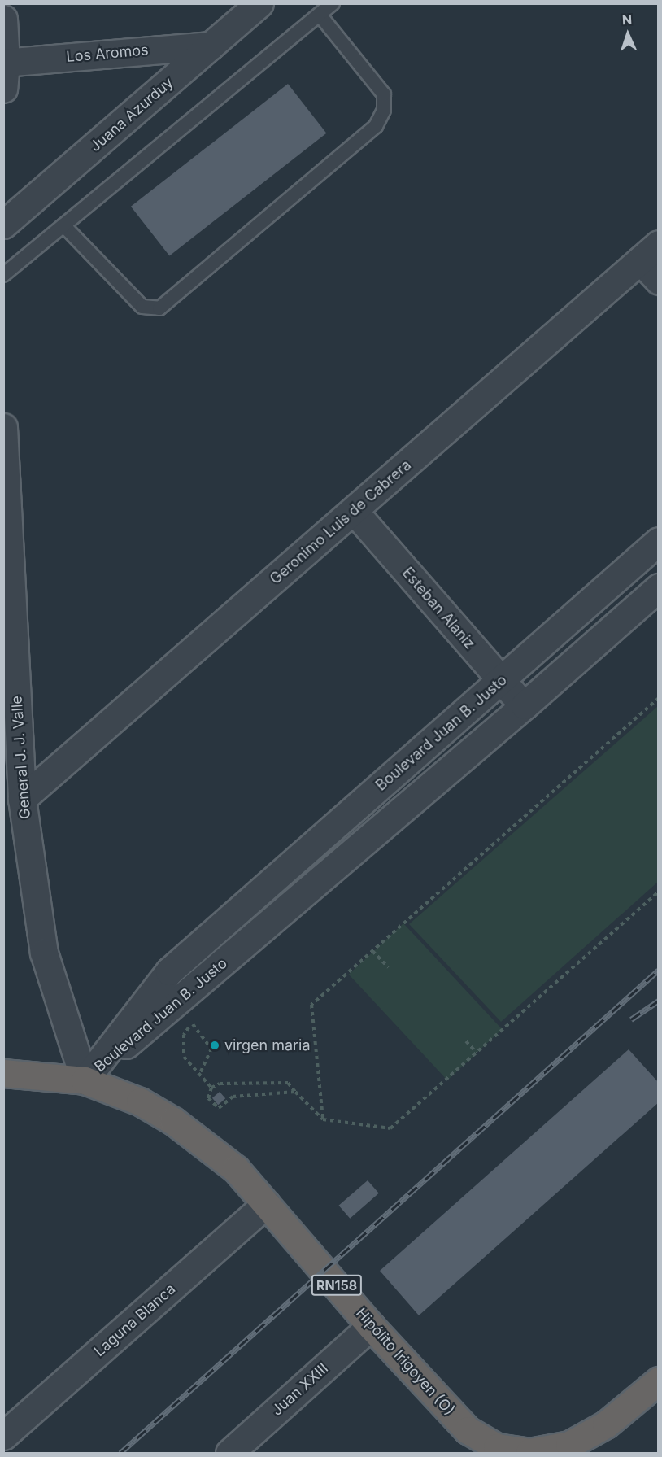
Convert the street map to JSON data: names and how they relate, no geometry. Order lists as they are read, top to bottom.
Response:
{
  "streets": {
    "highway": ["RN158", "Hipólito Irigoyen (O)"],
    "street": [
      "Los Aromos",
      "Juana Azurduy",
      "Geronimo Luis de Cabrera",
      "Esteban Alaniz",
      "Boulevard Juan B. Justo",
      "General J. J. Valle",
      "Laguna Blanca",
      "Juan XXIII"
    ]
  },
  "crossings": [
    ["Los Aromos", "Juana Azurduy"],
    ["Geronimo Luis de Cabrera", "Esteban Alaniz"],
    ["Geronimo Luis de Cabrera", "General J. J. Valle"],
    ["Esteban Alaniz", "Boulevard Juan B. Justo"],
    ["Boulevard Juan B. Justo", "General J. J. Valle"],
    ["Boulevard Juan B. Justo", "Hipólito Irigoyen (O)"],
    ["General J. J. Valle", "Hipólito Irigoyen (O)"],
    ["Laguna Blanca", "Hipólito Irigoyen (O)"],
    ["Hipólito Irigoyen (O)", "Juan XXIII"]
  ],
  "places": ["virgen maria"],
  "north": "top"
}
